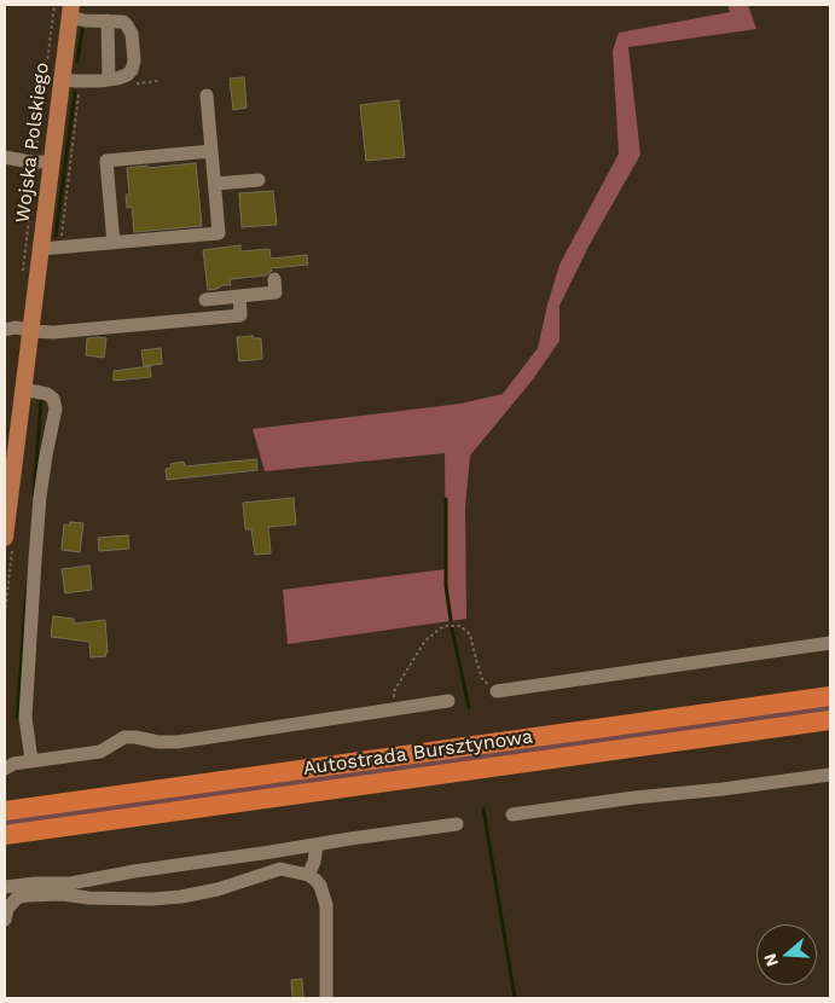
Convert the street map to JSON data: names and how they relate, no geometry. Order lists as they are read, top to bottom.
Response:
{
  "streets": {
    "highway": ["Autostrada Bursztynowa"],
    "main road": ["Wojska Polskiego"]
  },
  "north": "left"
}
